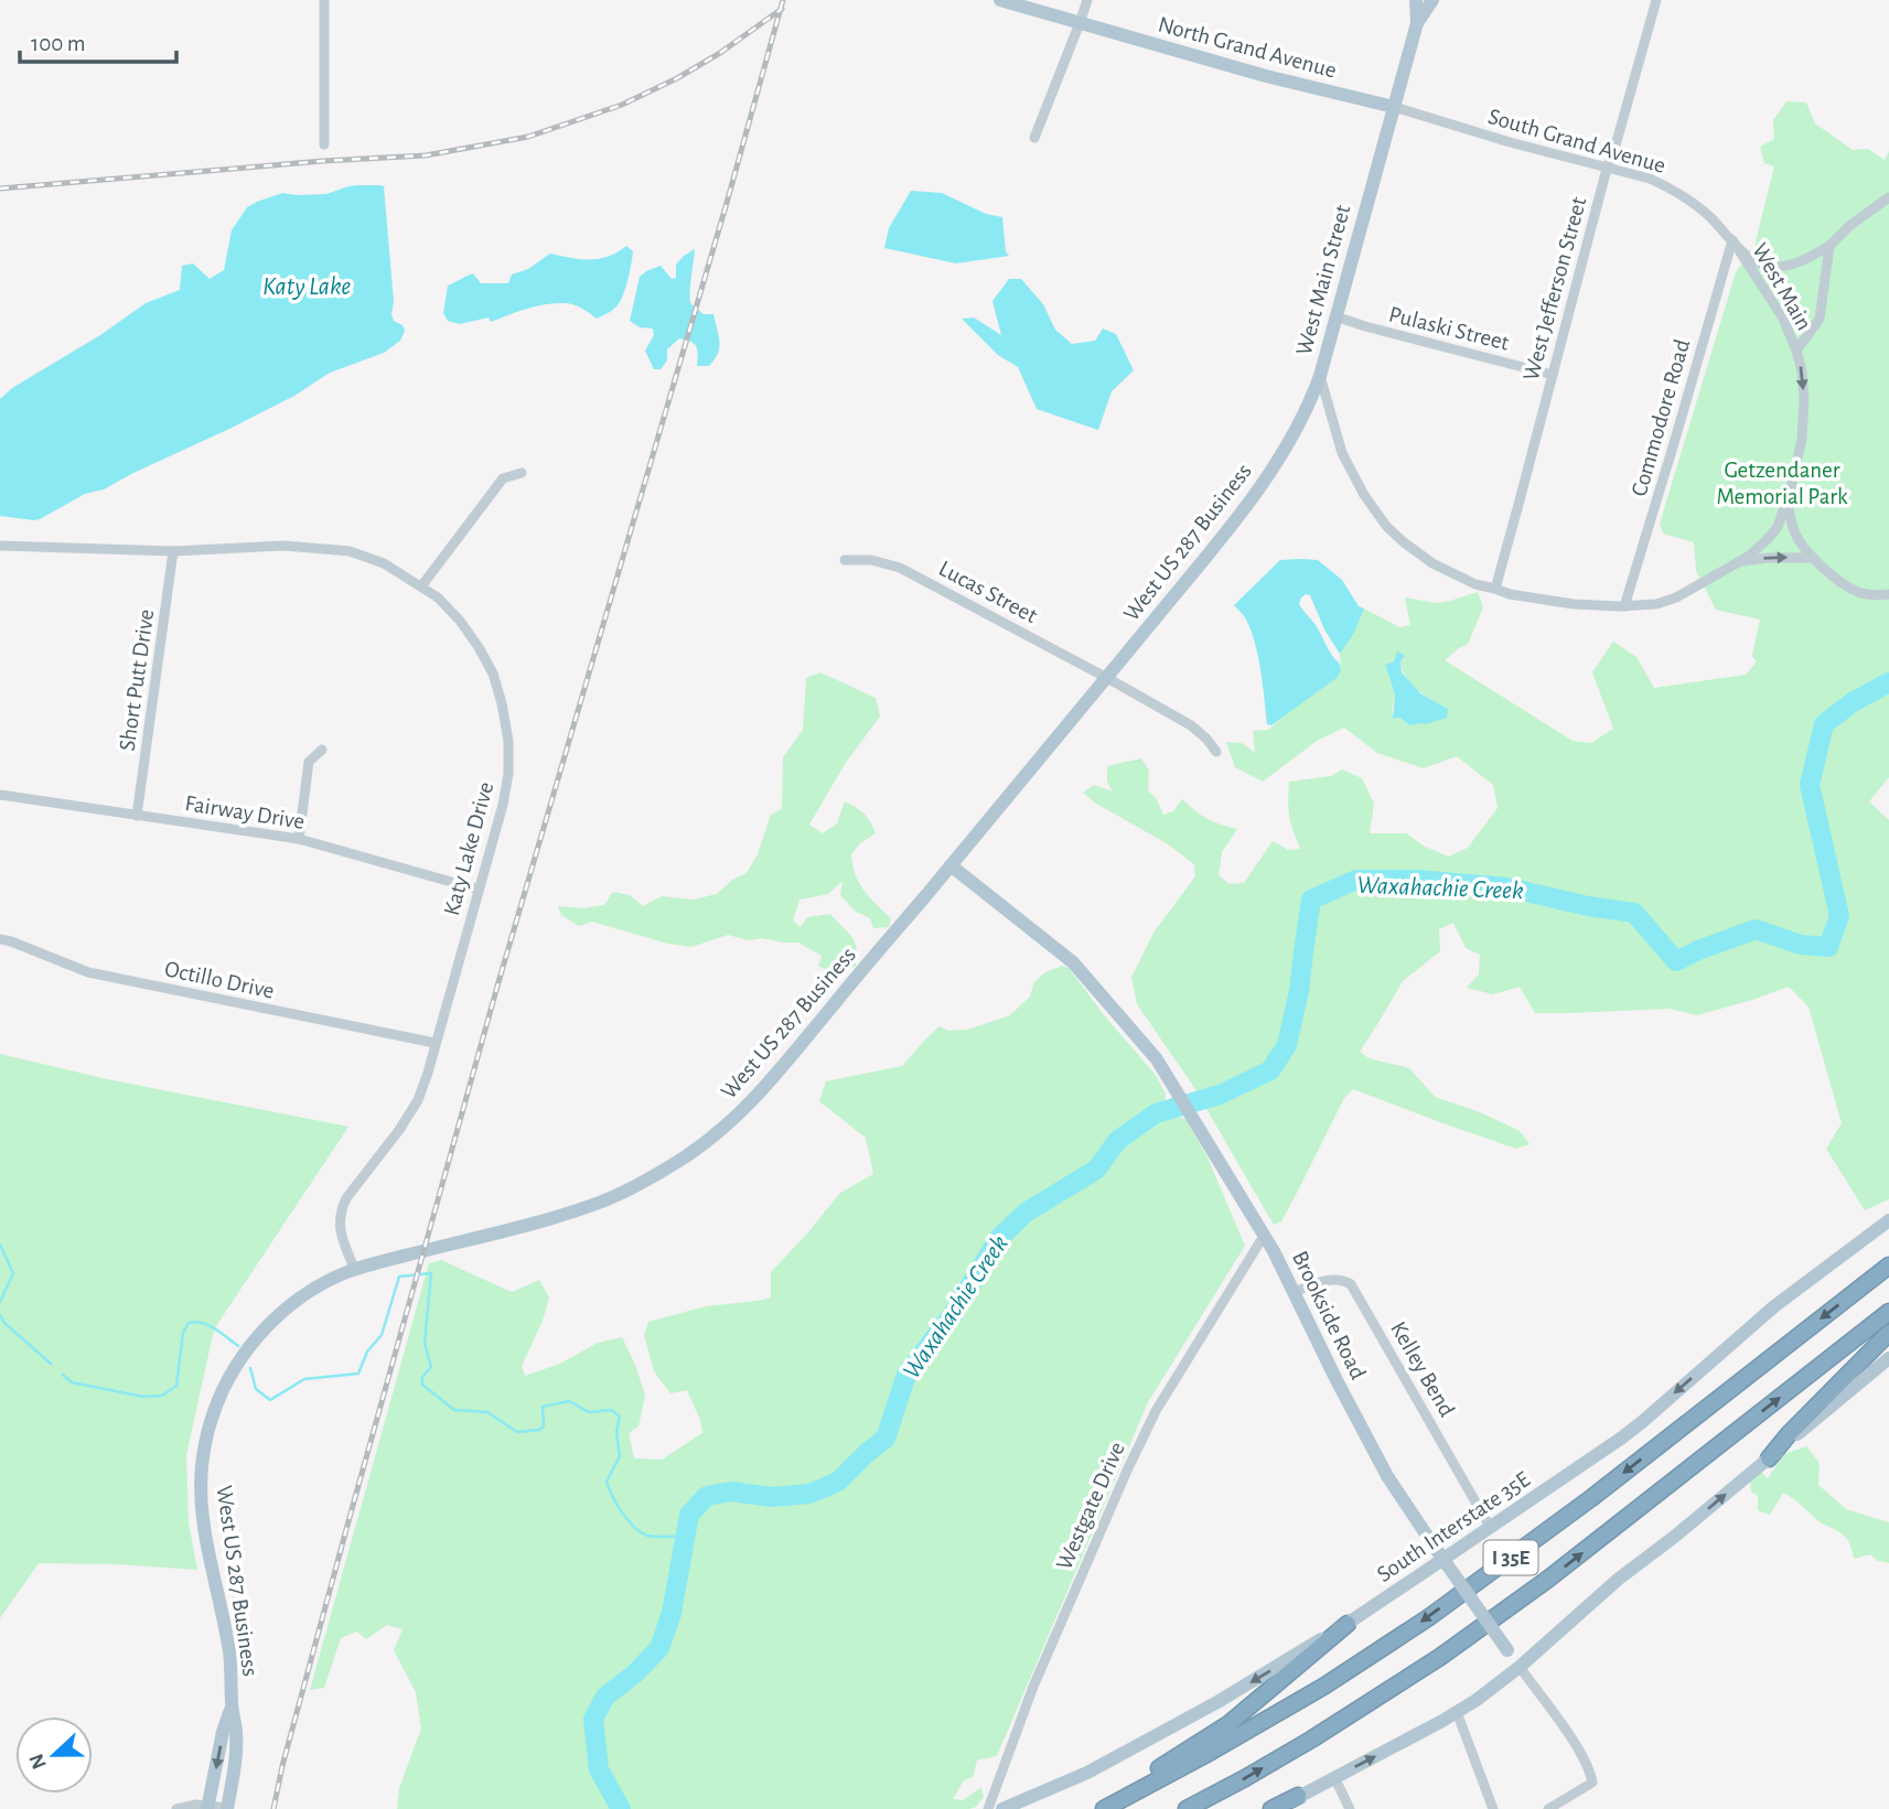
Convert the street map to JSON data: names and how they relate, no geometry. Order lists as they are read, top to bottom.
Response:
{
  "streets": {
    "highway": ["I 35E"],
    "main road": [
      "North Grand Avenue",
      "West Main Street",
      "West US 287 Business",
      "Brookside Road",
      "South Interstate 35E"
    ],
    "street": [
      "South Grand Avenue",
      "West Main",
      "West Jefferson Street",
      "Pulaski Street",
      "Commodore Road",
      "Lucas Street",
      "Short Putt Drive",
      "Fairway Drive",
      "Katy Lake Drive",
      "Octillo Drive",
      "Kelley Bend",
      "Westgate Drive"
    ]
  },
  "crossings": [
    ["North Grand Avenue", "South Grand Avenue"],
    ["North Grand Avenue", "West Main Street"],
    ["South Grand Avenue", "West Main Street"],
    ["South Grand Avenue", "West Main"],
    ["South Grand Avenue", "West Jefferson Street"],
    ["South Grand Avenue", "Commodore Road"],
    ["West Main Street", "West Main"],
    ["West Main Street", "West Jefferson Street"],
    ["West Main Street", "Pulaski Street"],
    ["West Main Street", "Commodore Road"],
    ["West Main Street", "West US 287 Business"],
    ["West Main", "Commodore Road"],
    ["West Jefferson Street", "Pulaski Street"],
    ["West US 287 Business", "Lucas Street"],
    ["West US 287 Business", "Katy Lake Drive"],
    ["West US 287 Business", "Brookside Road"],
    ["Short Putt Drive", "Fairway Drive"],
    ["Short Putt Drive", "Katy Lake Drive"],
    ["Fairway Drive", "Katy Lake Drive"],
    ["Katy Lake Drive", "Octillo Drive"],
    ["Brookside Road", "Kelley Bend"],
    ["Brookside Road", "Westgate Drive"],
    ["Kelley Bend", "South Interstate 35E"]
  ],
  "one_way": ["West Main"],
  "water": ["Katy Lake", "Waxahachie Creek"],
  "parks": ["Getzendaner Memorial Park"],
  "scale_bar": "100 m",
  "north": "left"
}
